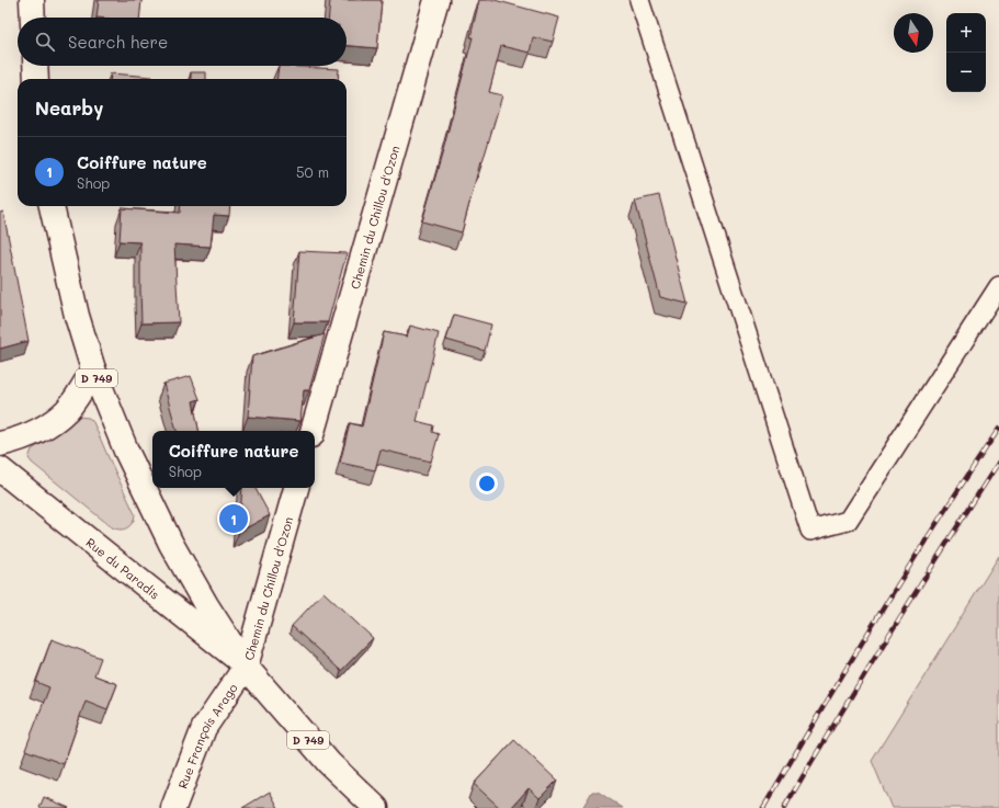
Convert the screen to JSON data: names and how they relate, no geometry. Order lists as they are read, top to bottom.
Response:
{
  "streets": {
    "street": [
      "Chemin du Chillou d'Ozon",
      "D 749",
      "Rue du Paradis",
      "Rue François Arago"
    ]
  },
  "crossings": [
    ["Chemin du Chillou d'Ozon", "D 749"],
    ["Chemin du Chillou d'Ozon", "Rue du Paradis"],
    ["Chemin du Chillou d'Ozon", "Rue François Arago"],
    ["D 749", "Rue du Paradis"],
    ["D 749", "Rue François Arago"],
    ["Rue du Paradis", "Rue François Arago"]
  ],
  "north": "bottom",
  "page": {
    "map_buttons": ["+", "−"],
    "search": "Search here",
    "heading": "Nearby",
    "list": [
      {
        "mark": "1",
        "name": "Coiffure nature",
        "note": "Shop",
        "value": "50 m"
      }
    ],
    "popup": ["Coiffure nature", "Shop"],
    "pins": "1"
  }
}
